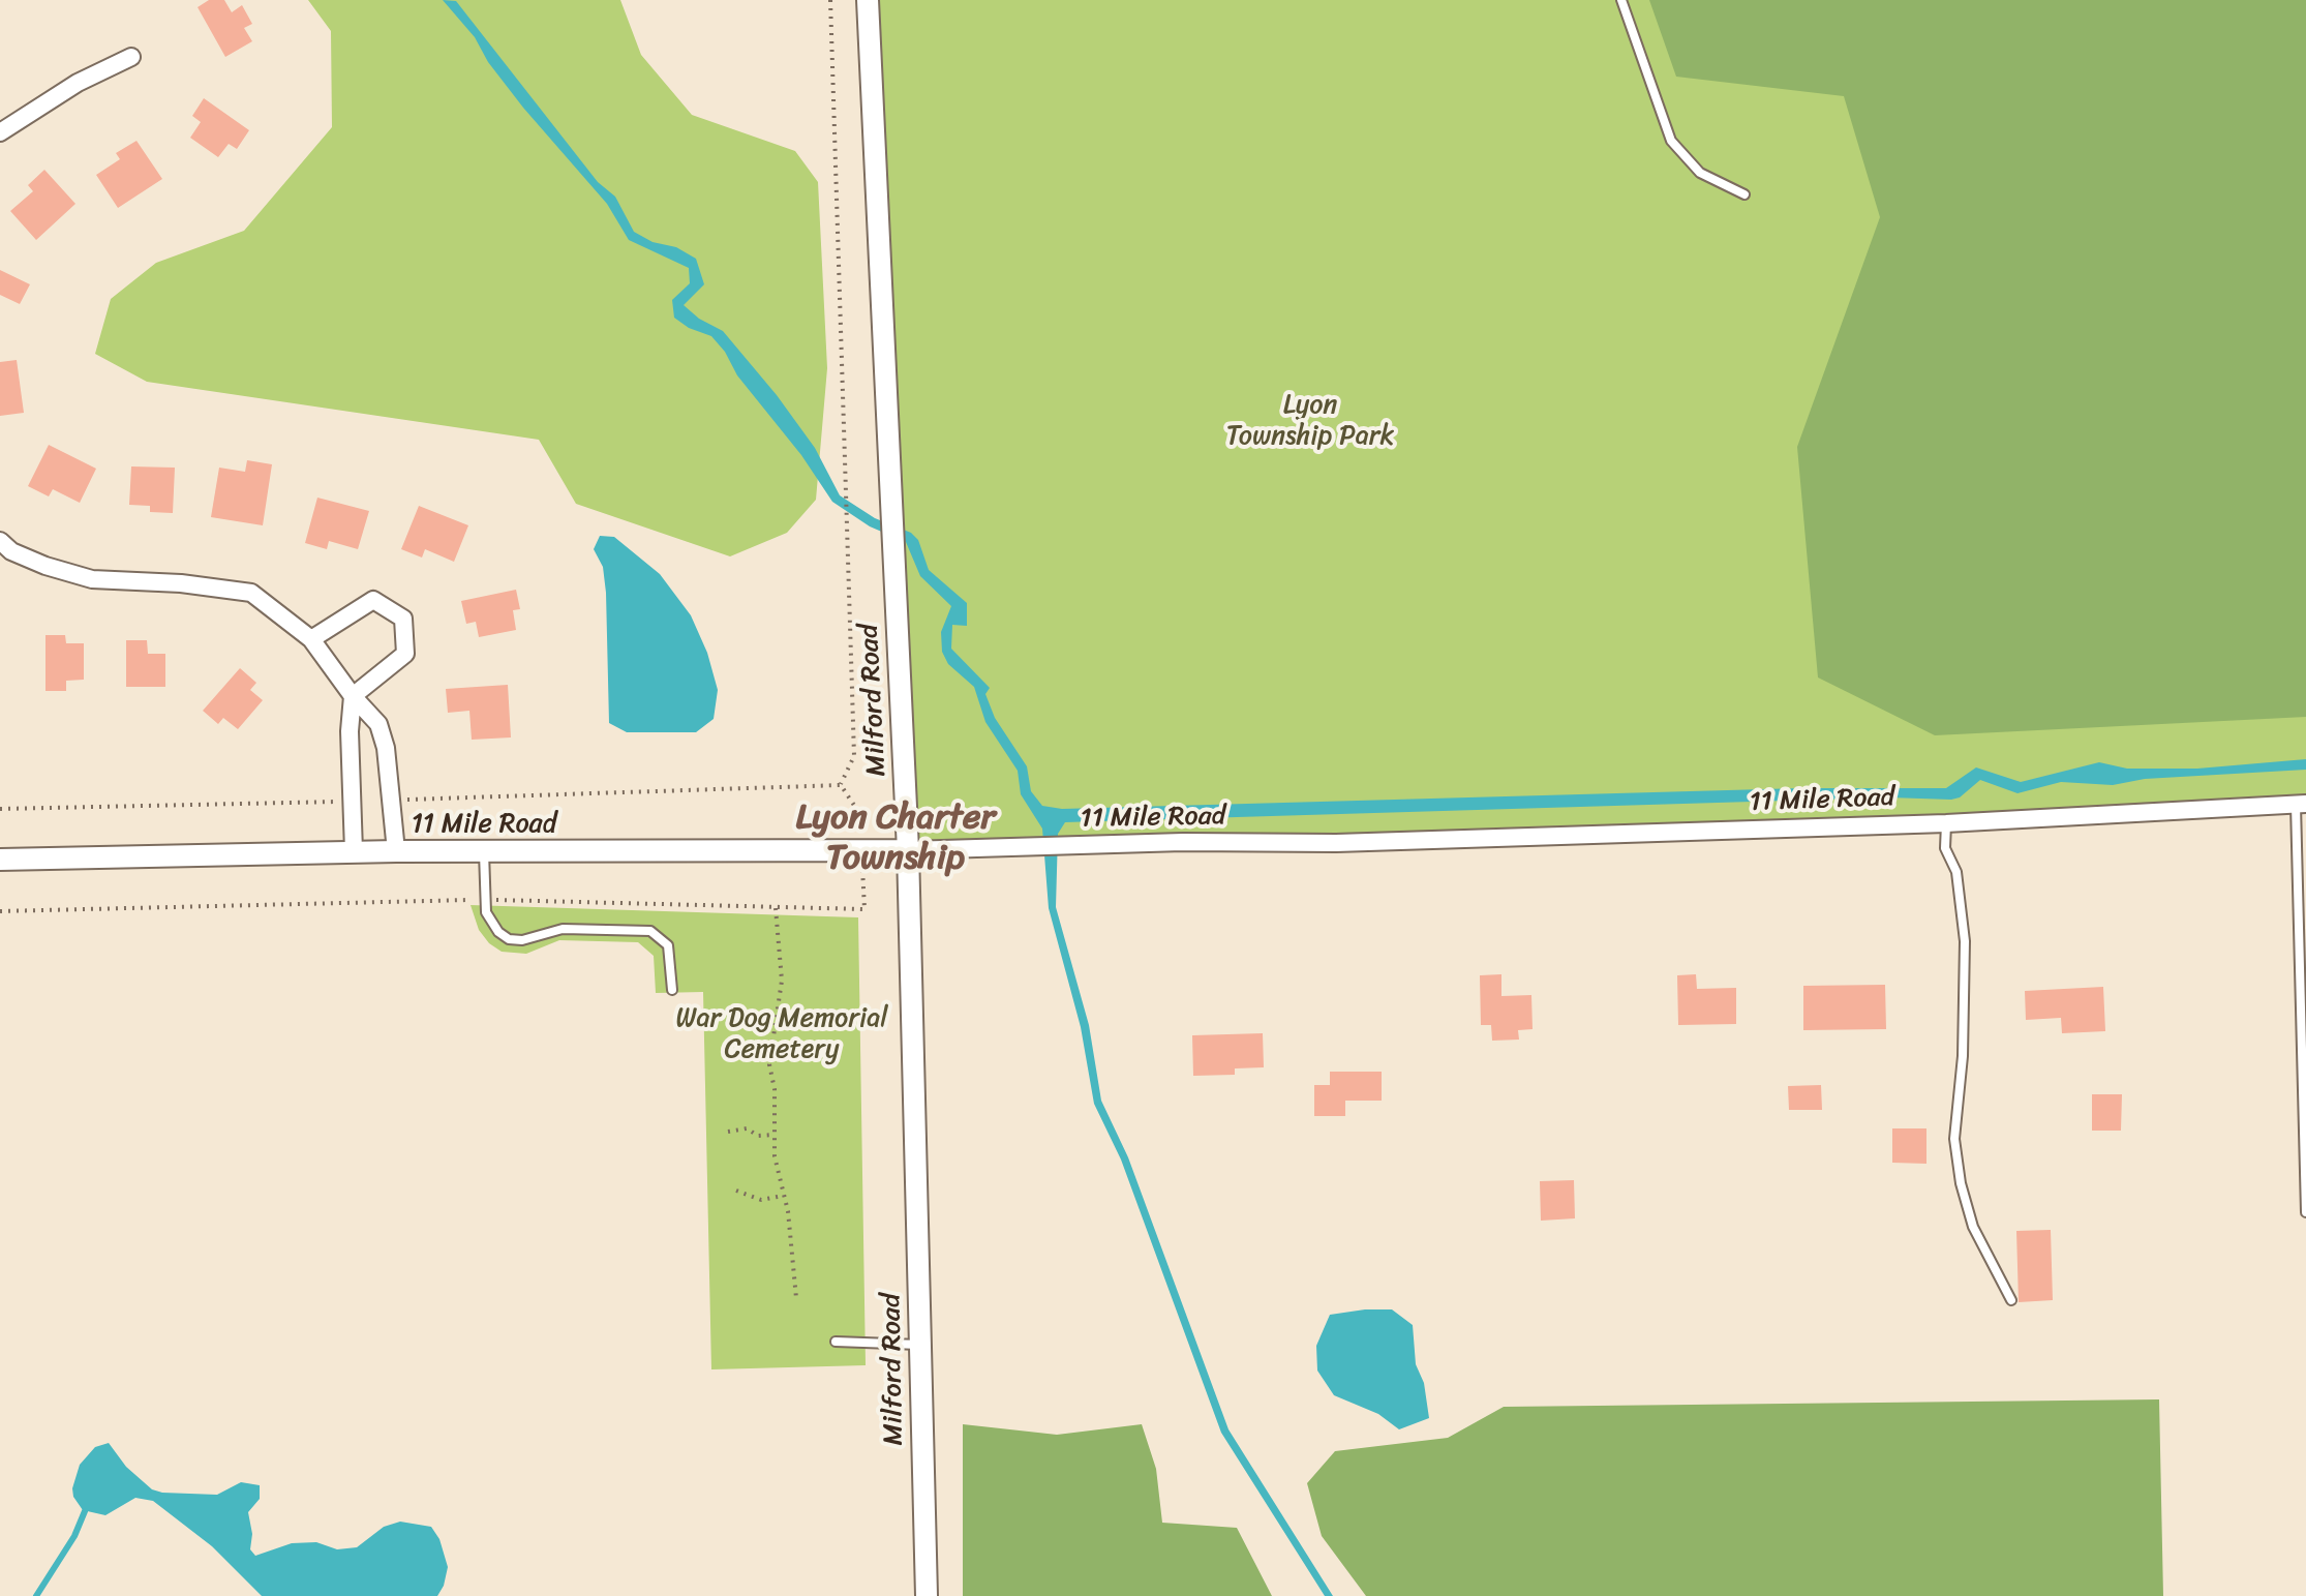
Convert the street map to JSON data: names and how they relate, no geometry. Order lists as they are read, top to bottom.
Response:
{
  "streets": {
    "street": ["Milford Road", "11 Mile Road"]
  },
  "crossings": [
    ["Milford Road", "11 Mile Road"]
  ],
  "districts": ["Lyon Charter Township"],
  "parks": ["Lyon Township Park", "War Dog Memorial Cemetery"]
}
